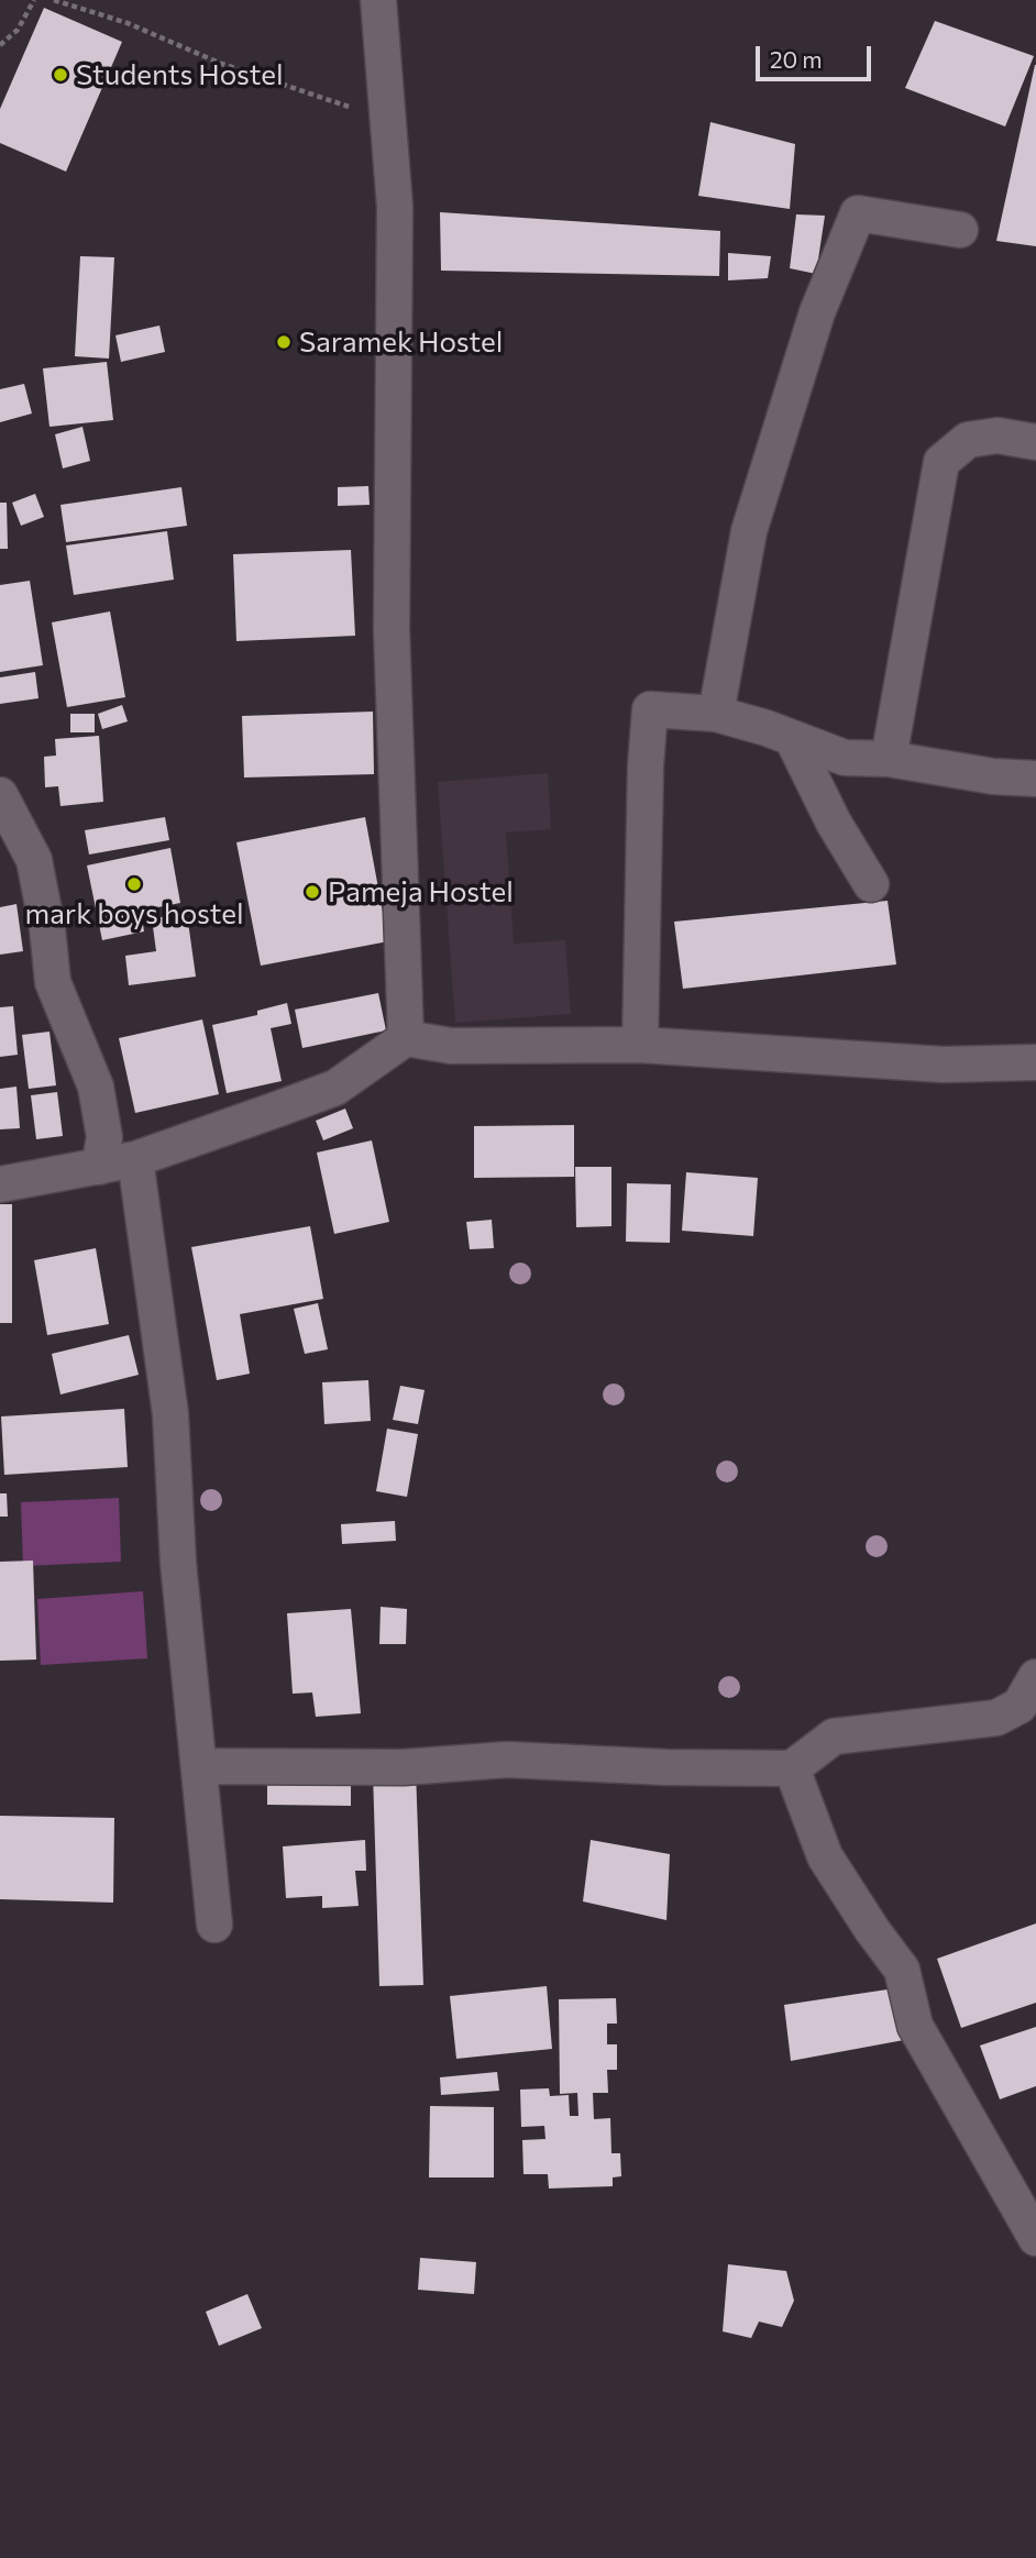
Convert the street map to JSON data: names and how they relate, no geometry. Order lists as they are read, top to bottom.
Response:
{
  "places": [
    "Students Hostel",
    "Saramek Hostel",
    "mark boys hostel",
    "Pameja Hostel"
  ],
  "scale_bar": "20 m"
}
